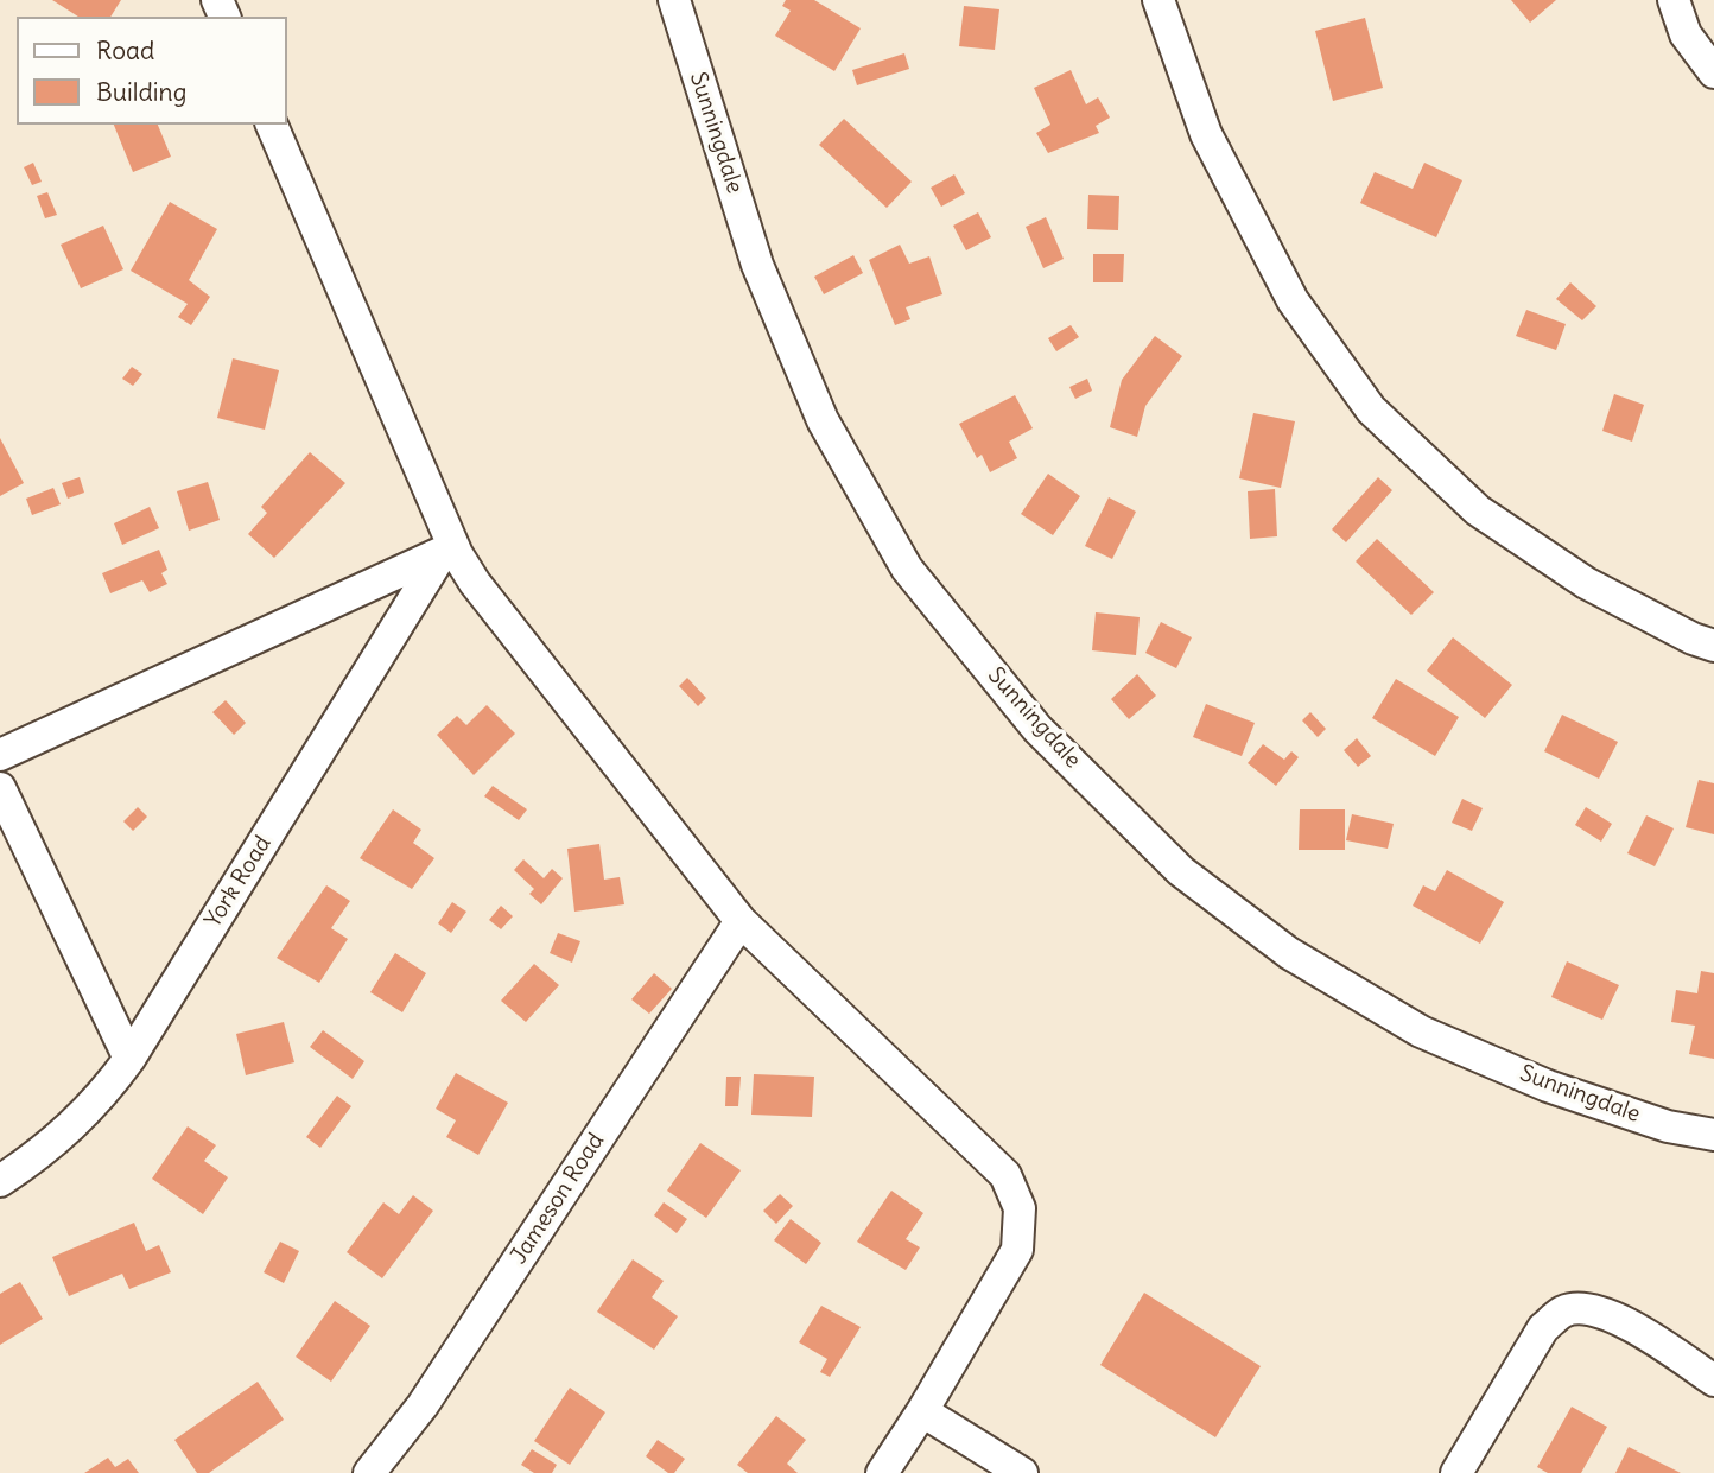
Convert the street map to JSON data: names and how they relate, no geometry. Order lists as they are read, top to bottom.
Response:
{
  "streets": {
    "street": ["Sunningdale", "York Road", "Jameson Road"]
  },
  "legend": ["Road", "Building"]
}
